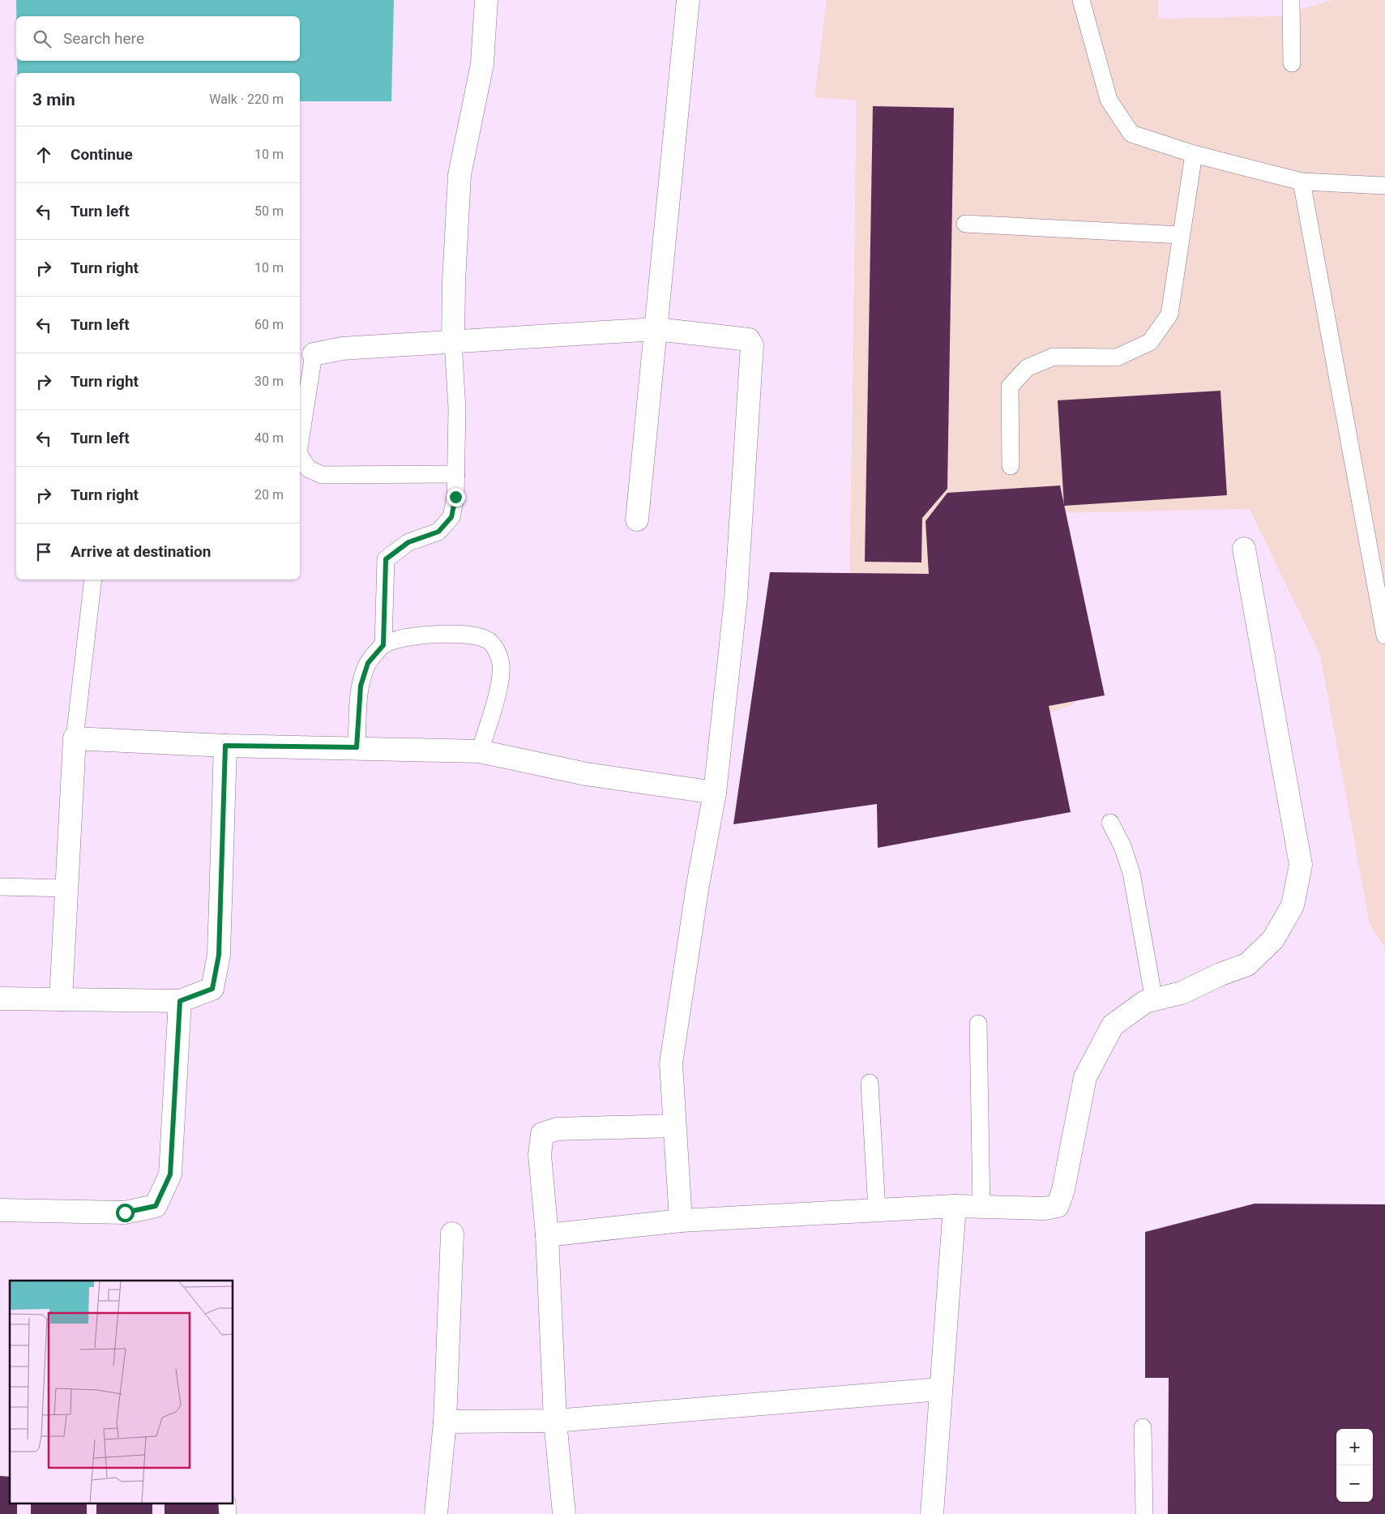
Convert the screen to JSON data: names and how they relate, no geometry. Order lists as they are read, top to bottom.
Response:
{
  "page": {
    "search": "Search here",
    "heading": ["3 min", "Walk · 220 m"],
    "list": [
      ["Continue", "10 m"],
      ["Turn left", "50 m"],
      ["Turn right", "10 m"],
      ["Turn left", "60 m"],
      ["Turn right", "30 m"],
      ["Turn left", "40 m"],
      ["Turn right", "20 m"],
      "Arrive at destination"
    ],
    "map_buttons": ["+", "−"]
  }
}
